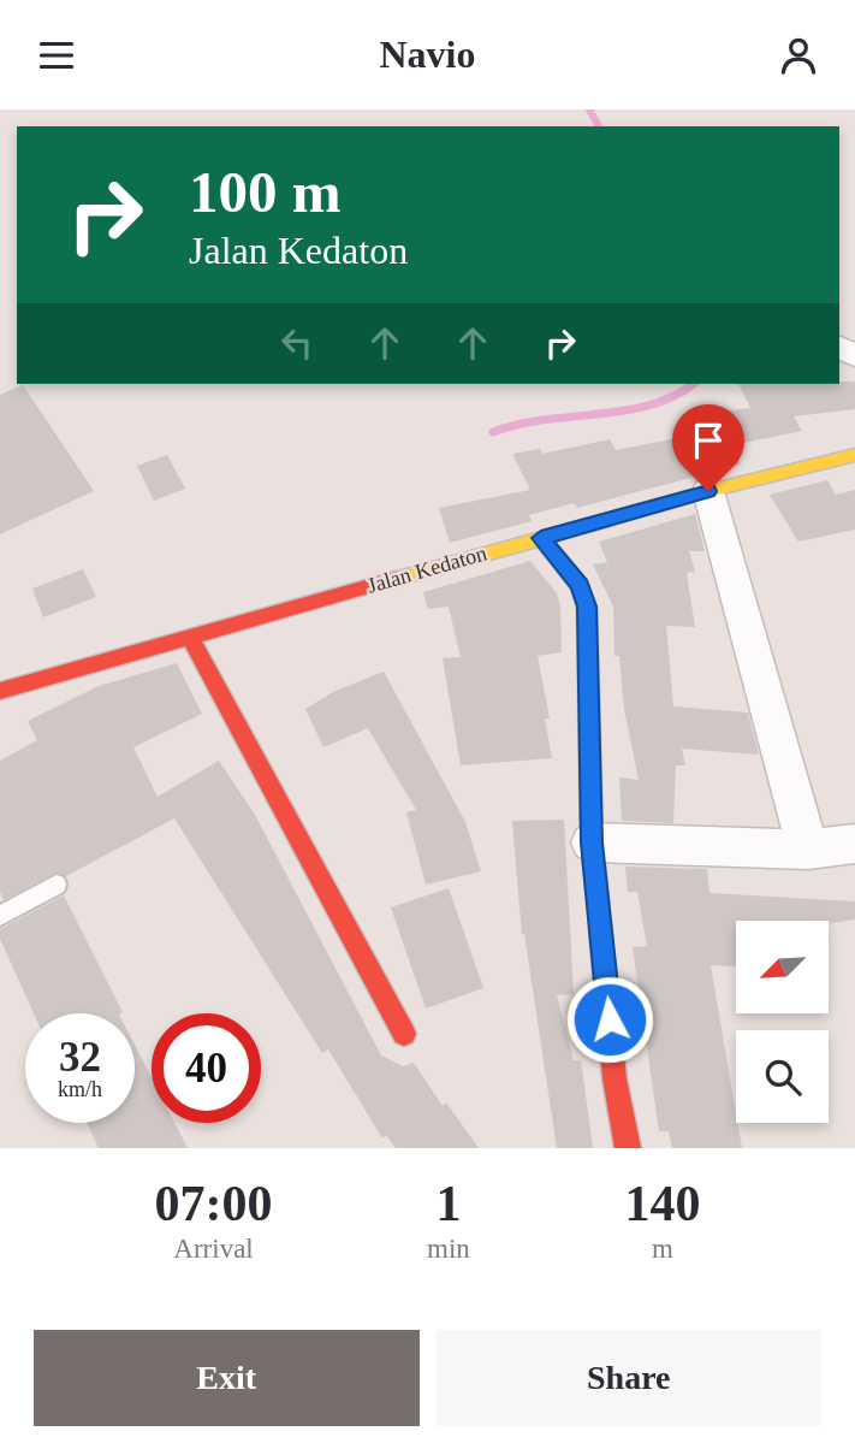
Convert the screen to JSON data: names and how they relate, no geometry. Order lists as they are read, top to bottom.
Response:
{
  "streets": {
    "street": ["Jalan Kedaton"]
  },
  "north": "bottom left",
  "page": {
    "header": "Navio",
    "turn": ["100 m", "Jalan Kedaton"],
    "speed": "32 km/h",
    "limit": "40",
    "eta": [
      "07:00",
      "Arrival",
      "1",
      "min",
      "140",
      "m"
    ],
    "buttons": ["Exit", "Share"]
  }
}
